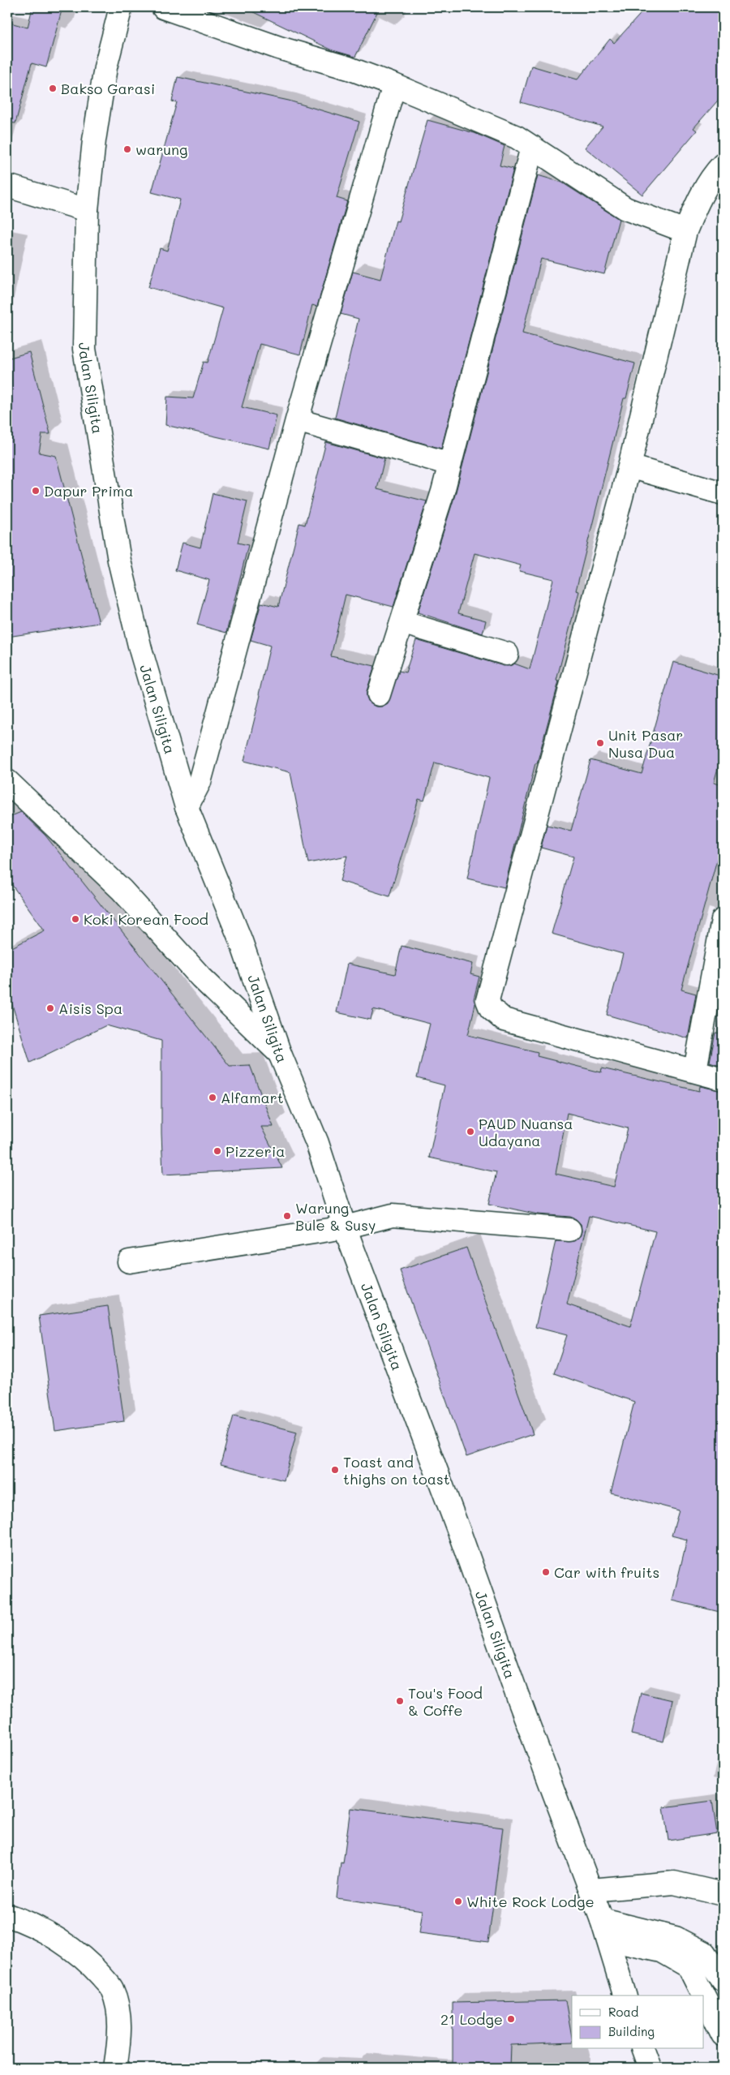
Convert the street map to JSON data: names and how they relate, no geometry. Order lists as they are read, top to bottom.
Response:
{
  "streets": {
    "street": ["Jalan Siligita"]
  },
  "places": [
    "Bakso Garasi",
    "warung",
    "Dapur Prima",
    "Unit Pasar Nusa Dua",
    "Koki Korean Food",
    "Aisis Spa",
    "Alfamart",
    "PAUD Nuansa Udayana",
    "Pizzeria",
    "Warung Bule & Susy",
    "Toast and thighs on toast",
    "Car with fruits",
    "Tou's Food & Coffe",
    "White Rock Lodge",
    "21 Lodge"
  ],
  "legend": ["Road", "Building"]
}
